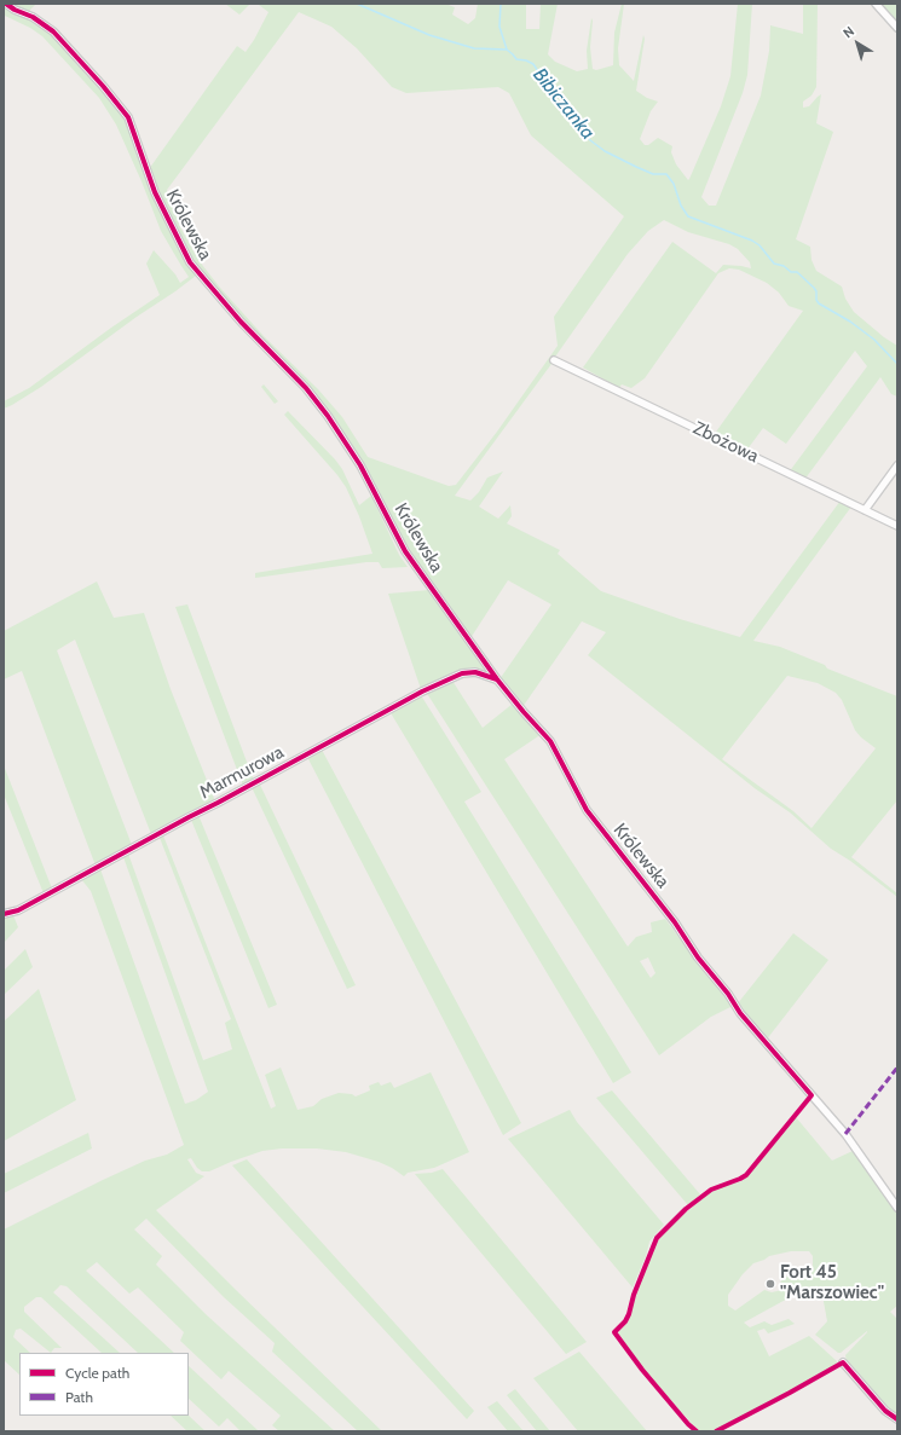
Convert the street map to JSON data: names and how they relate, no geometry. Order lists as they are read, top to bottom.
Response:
{
  "streets": {
    "street": ["Królewska", "Zbożowa", "Marmurowa"]
  },
  "crossings": [
    ["Królewska", "Marmurowa"]
  ],
  "water": ["Bibiczanka"],
  "places": ["Fort 45 \"Marszowiec\""],
  "legend": ["Cycle path", "Path"],
  "north": "top left"
}
